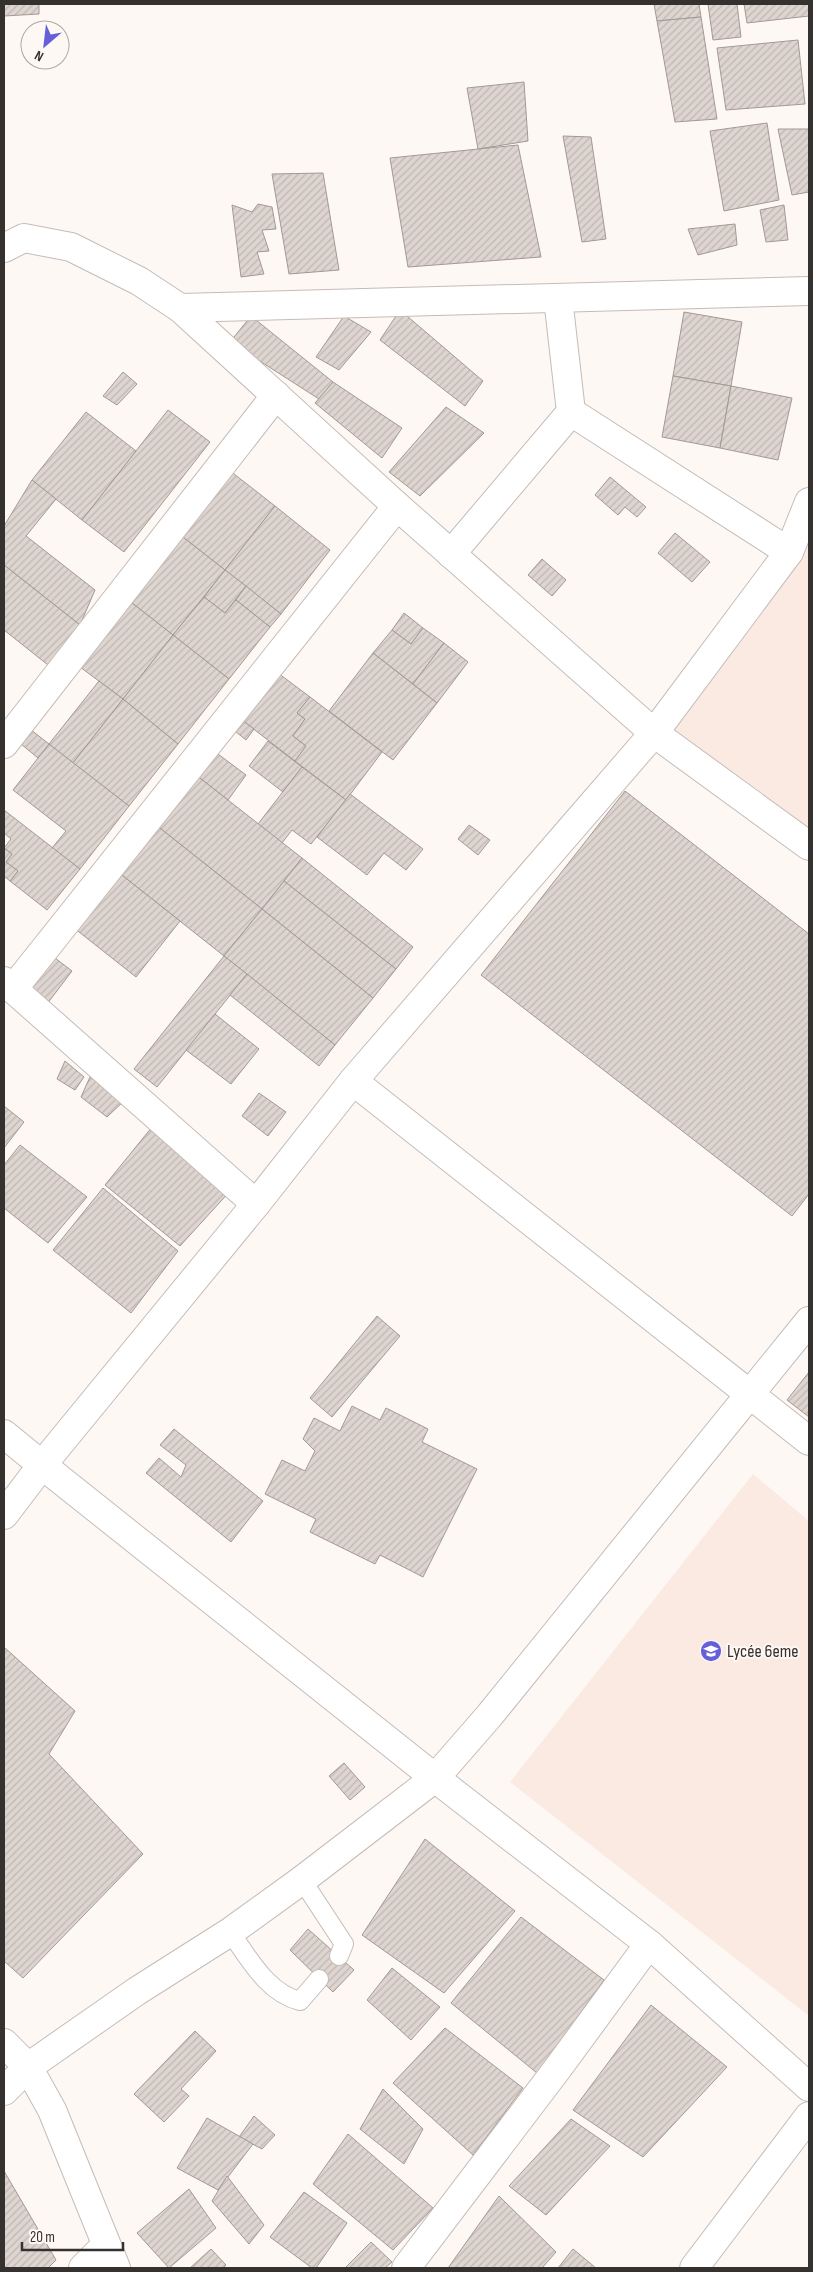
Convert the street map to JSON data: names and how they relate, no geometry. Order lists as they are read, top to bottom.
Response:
{
  "places": {
    "school or university": ["Lycée 6eme"]
  },
  "scale_bar": "20 m",
  "north": "bottom left"
}
